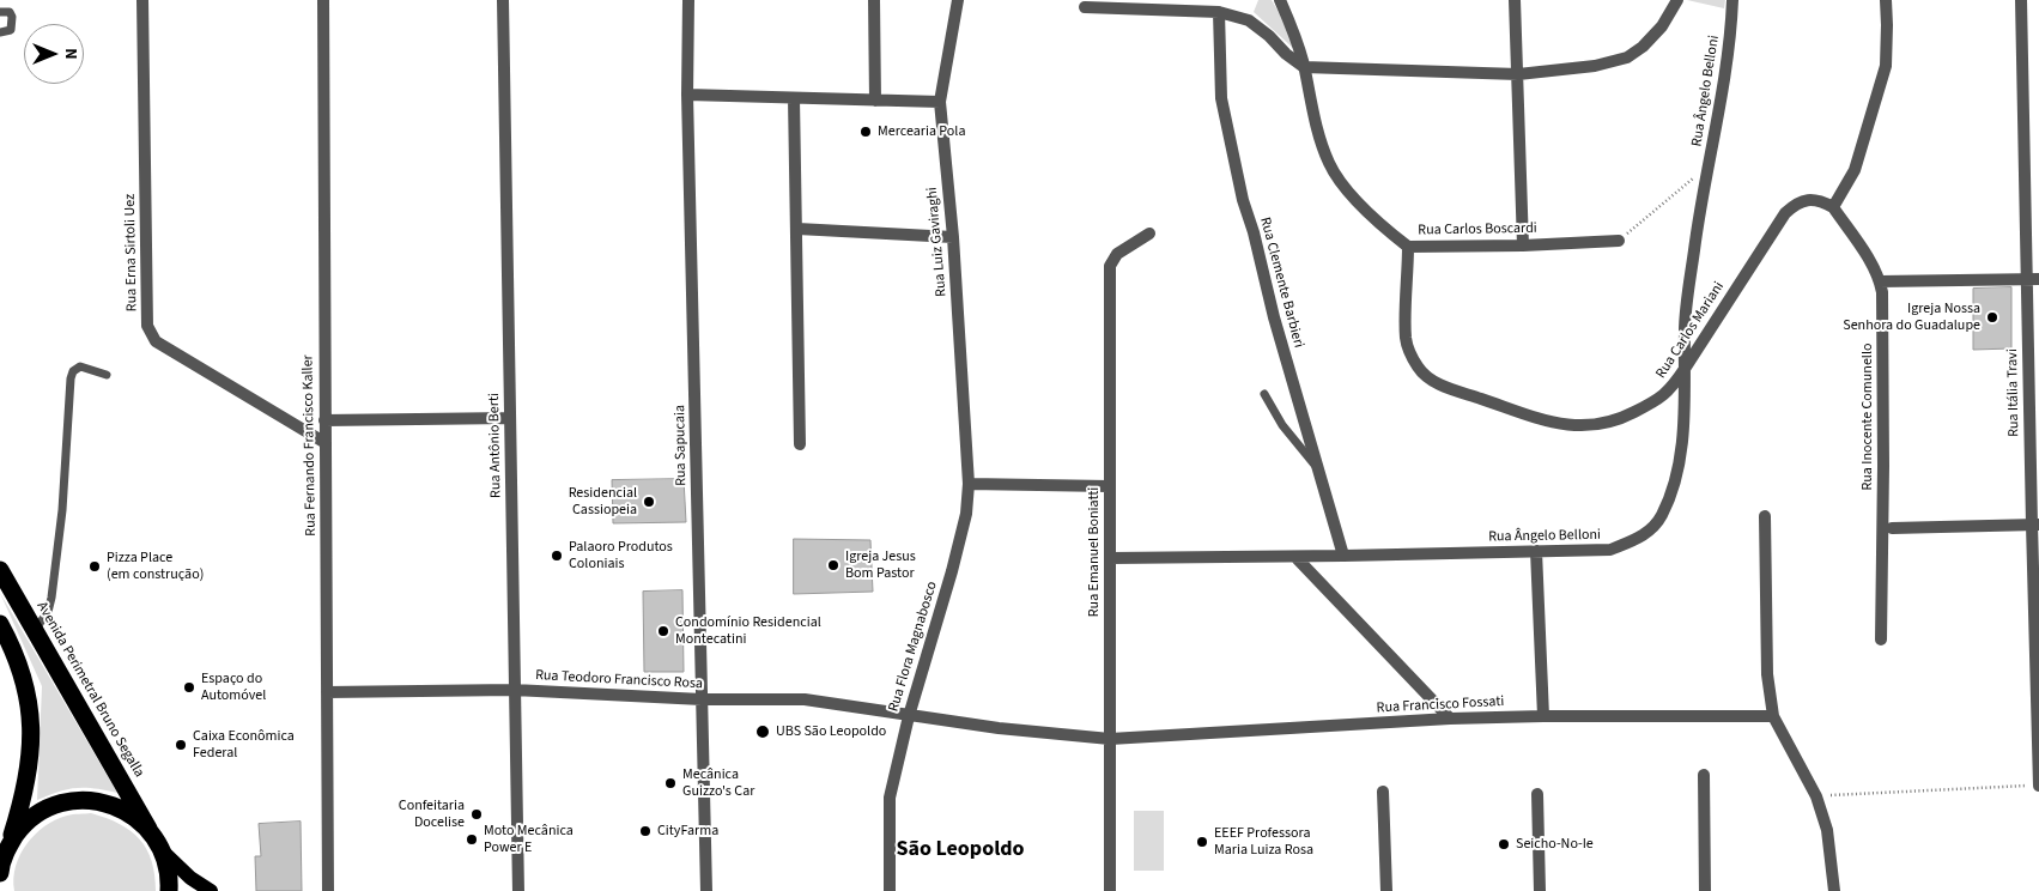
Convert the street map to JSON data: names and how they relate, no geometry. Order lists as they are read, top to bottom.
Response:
{
  "streets": {
    "highway": ["Avenida Perimetral Bruno Segalla"],
    "street": [
      "Rua Ângelo Belloni",
      "Rua Carlos Boscardi",
      "Rua Luiz Gaviraghi",
      "Rua Erna Sirtoli Uez",
      "Rua Clemente Barbieri",
      "Rua Carlos Mariani",
      "Rua Itália Travi",
      "Rua Inocente Comunello",
      "Rua Fernando Francisco Kaller",
      "Rua Antônio Berti",
      "Rua Sapucaia",
      "Rua Emanuel Boniatti",
      "Rua Flora Magnabosco",
      "Rua Teodoro Francisco Rosa",
      "Rua Francisco Fossati"
    ]
  },
  "crossings": [
    ["Rua Ângelo Belloni", "Rua Clemente Barbieri"],
    ["Rua Ângelo Belloni", "Rua Carlos Mariani"],
    ["Rua Ângelo Belloni", "Rua Emanuel Boniatti"],
    ["Rua Carlos Boscardi", "Rua Carlos Mariani"],
    ["Rua Luiz Gaviraghi", "Rua Flora Magnabosco"],
    ["Rua Erna Sirtoli Uez", "Rua Fernando Francisco Kaller"],
    ["Rua Carlos Mariani", "Rua Inocente Comunello"],
    ["Rua Fernando Francisco Kaller", "Rua Teodoro Francisco Rosa"],
    ["Rua Antônio Berti", "Rua Teodoro Francisco Rosa"],
    ["Rua Sapucaia", "Rua Teodoro Francisco Rosa"],
    ["Rua Emanuel Boniatti", "Rua Teodoro Francisco Rosa"],
    ["Rua Emanuel Boniatti", "Rua Francisco Fossati"],
    ["Rua Flora Magnabosco", "Rua Teodoro Francisco Rosa"],
    ["Rua Teodoro Francisco Rosa", "Rua Francisco Fossati"]
  ],
  "districts": ["São Leopoldo"],
  "places": [
    "Mercearia Pola",
    "Igreja Nossa Senhora do Guadalupe",
    "Residencial Cassiopeia",
    "Palaoro Produtos Coloniais",
    "Igreja Jesus Bom Pastor",
    "Pizza Place (em construção)",
    "Condomínio Residencial Montecatini",
    "Espaço do Automóvel",
    "UBS São Leopoldo",
    "Caixa Econômica Federal",
    "Mecânica Guizzo's Car",
    "Confeitaria Docelise",
    "CityFarma",
    "Moto Mecânica Power E",
    "EEEF Professora Maria Luiza Rosa",
    "Seicho-No-Ie"
  ],
  "north": "right"
}
